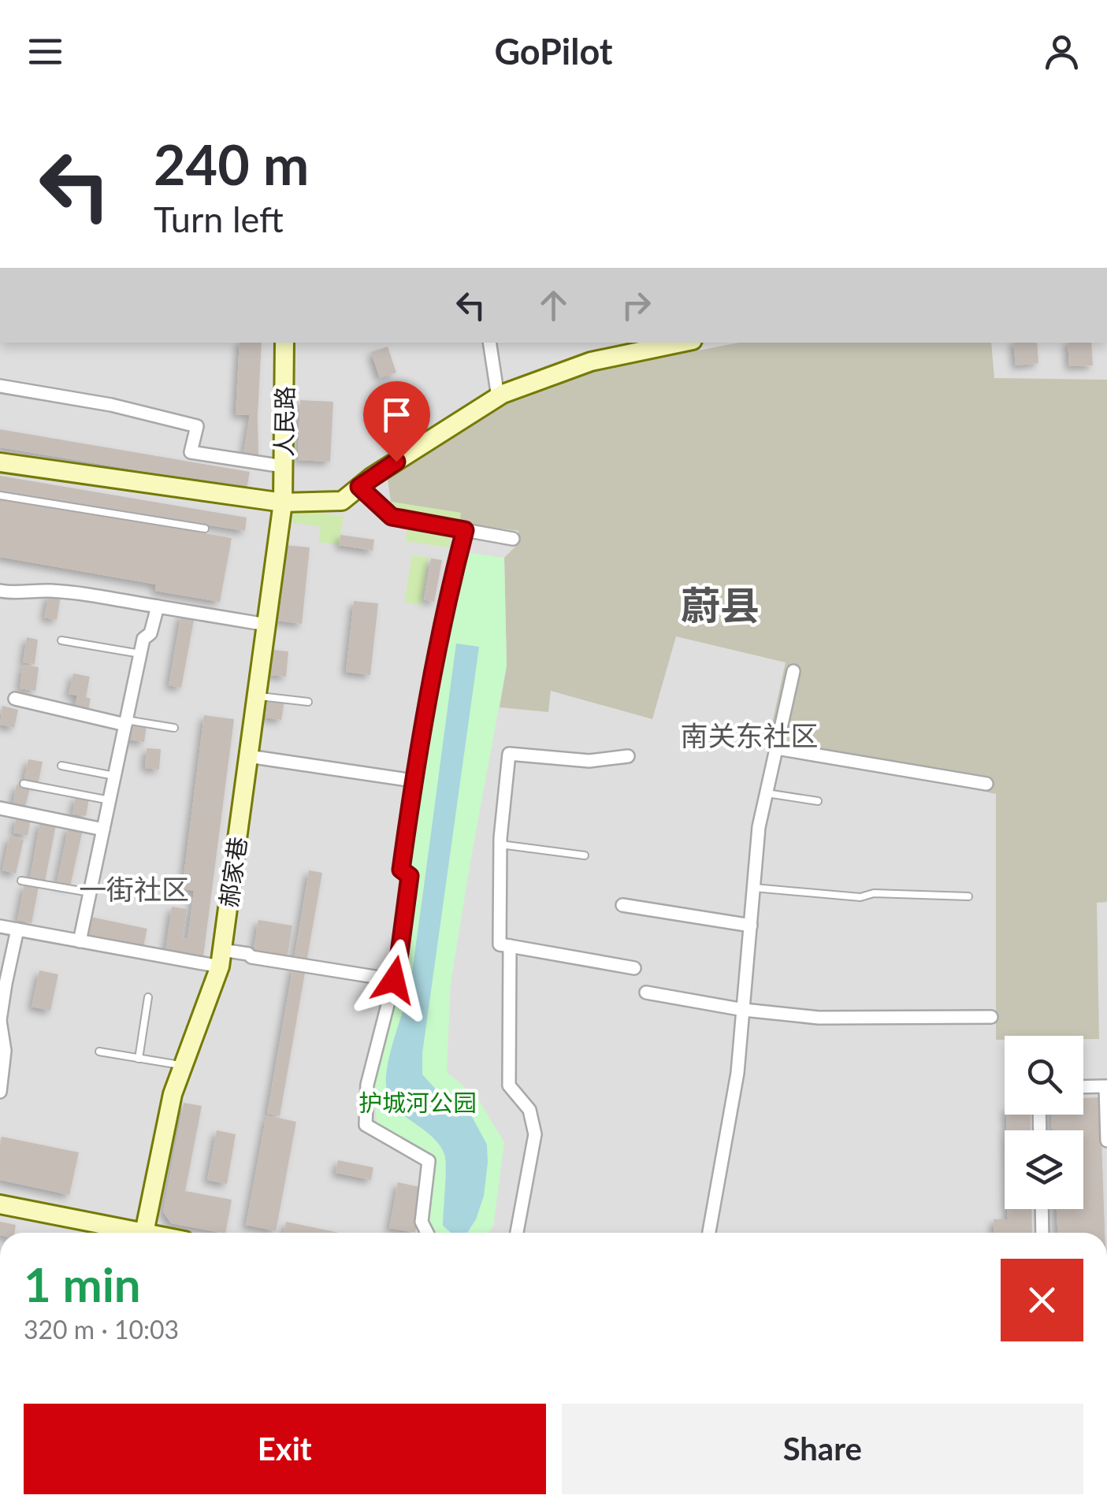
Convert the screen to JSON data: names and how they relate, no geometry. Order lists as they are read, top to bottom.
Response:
{
  "streets": {
    "street": ["人民路", "郝家巷"]
  },
  "crossings": [
    ["人民路", "郝家巷"]
  ],
  "districts": ["蔚县", "南关东社区", "一街社区"],
  "parks": ["护城河公园"],
  "page": {
    "header": "GoPilot",
    "turn": ["240 m", "Turn left"],
    "heading": ["1 min", "320 m · 10:03"],
    "buttons": ["Exit", "Share"]
  }
}
